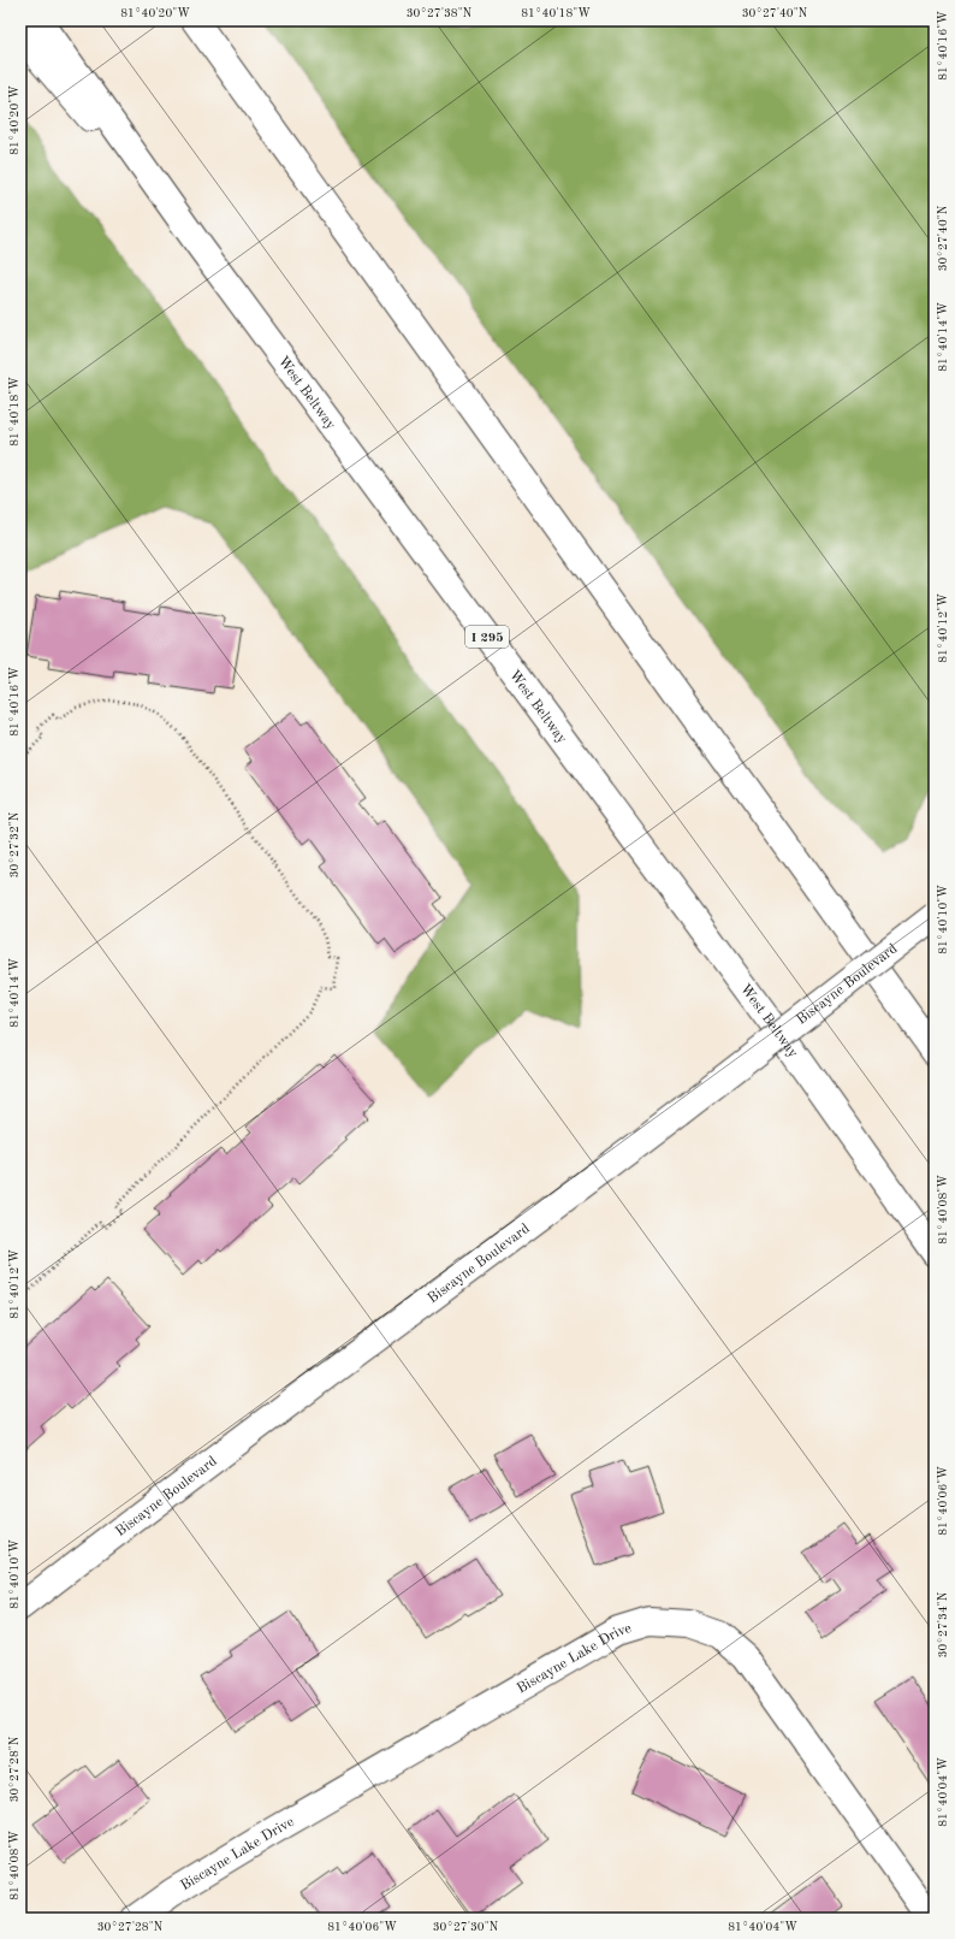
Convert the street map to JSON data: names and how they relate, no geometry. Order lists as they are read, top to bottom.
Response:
{
  "streets": {
    "main road": [
      "West Beltway",
      "I 295",
      "Biscayne Boulevard",
      "Biscayne Lake Drive"
    ]
  },
  "coordinates": [
    "81°40'20\"W",
    "30°27'38\"N",
    "81°40'18\"W",
    "30°27'40\"N",
    "81°40'16\"W",
    "81°40'14\"W",
    "81°40'12\"W",
    "30°27'32\"N",
    "81°40'10\"W",
    "81°40'08\"W",
    "81°40'06\"W",
    "30°27'34\"N",
    "30°27'28\"N",
    "81°40'04\"W",
    "30°27'30\"N"
  ]
}
